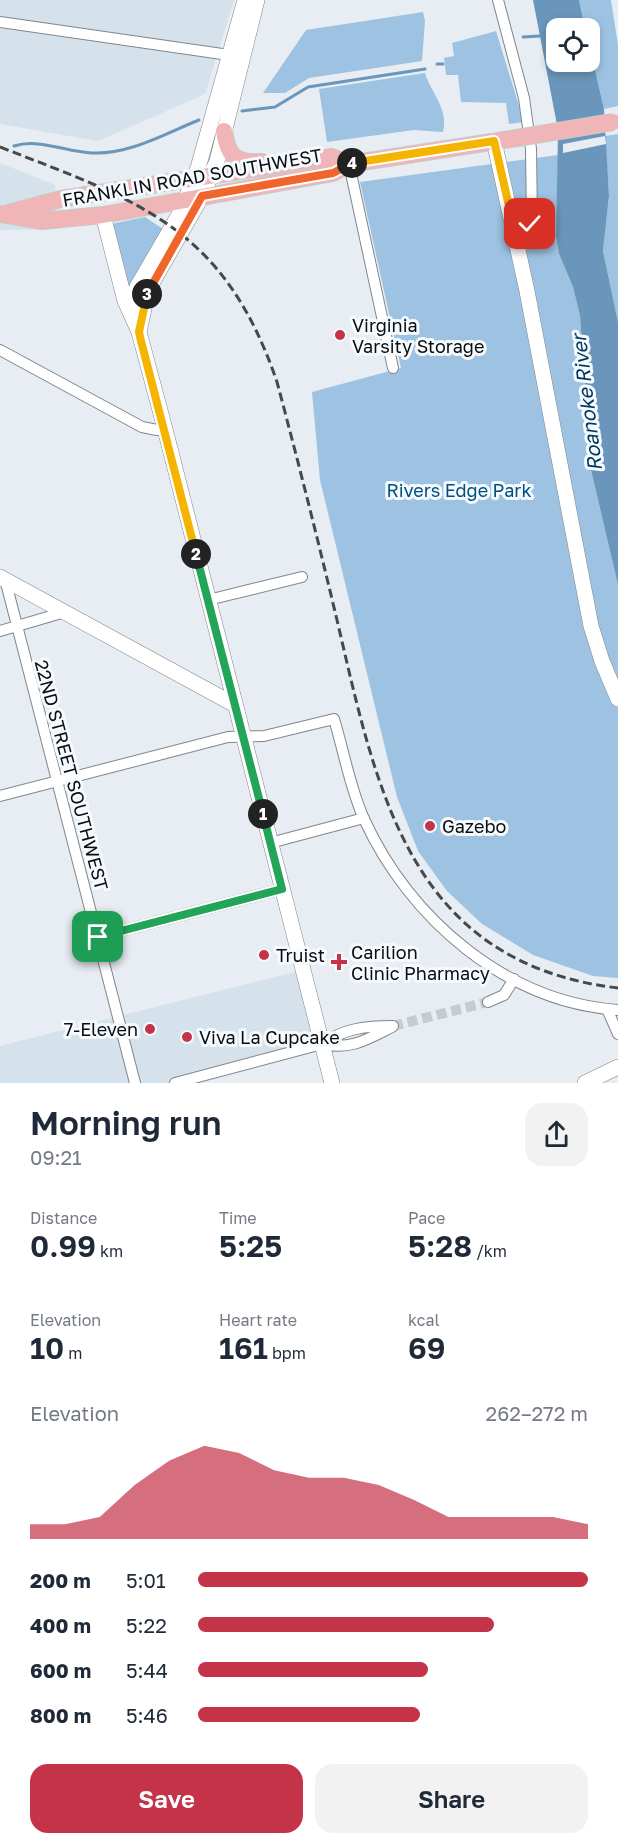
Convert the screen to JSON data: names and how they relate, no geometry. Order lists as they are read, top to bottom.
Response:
{
  "streets": {
    "main road": ["FRANKLIN ROAD SOUTHWEST"],
    "street": ["22ND STREET SOUTHWEST"]
  },
  "water": ["Roanoke River"],
  "parks": ["Rivers Edge Park"],
  "places": {
    "other": [
      "Virginia Varsity Storage",
      "Gazebo",
      "Truist",
      "7-Eleven",
      "Viva La Cupcake"
    ],
    "health": ["Carilion Clinic Pharmacy"]
  },
  "page": {
    "pins": [
      "4",
      "3",
      "2",
      "1"
    ],
    "heading": ["Morning run", "09:21"],
    "stats": [
      ["Distance", "0.99 km"],
      ["Time", "5:25"],
      ["Pace", "5:28 /km"],
      ["Elevation", "10 m"],
      ["Heart rate", "161 bpm"],
      ["kcal", "69"]
    ],
    "chart": ["Elevation", "262–272 m"],
    "list": [
      {
        "name": "200 m",
        "note": "5:01"
      },
      {
        "name": "400 m",
        "note": "5:22"
      },
      {
        "name": "600 m",
        "note": "5:44"
      },
      {
        "name": "800 m",
        "note": "5:46"
      }
    ],
    "buttons": ["Save", "Share"]
  }
}
